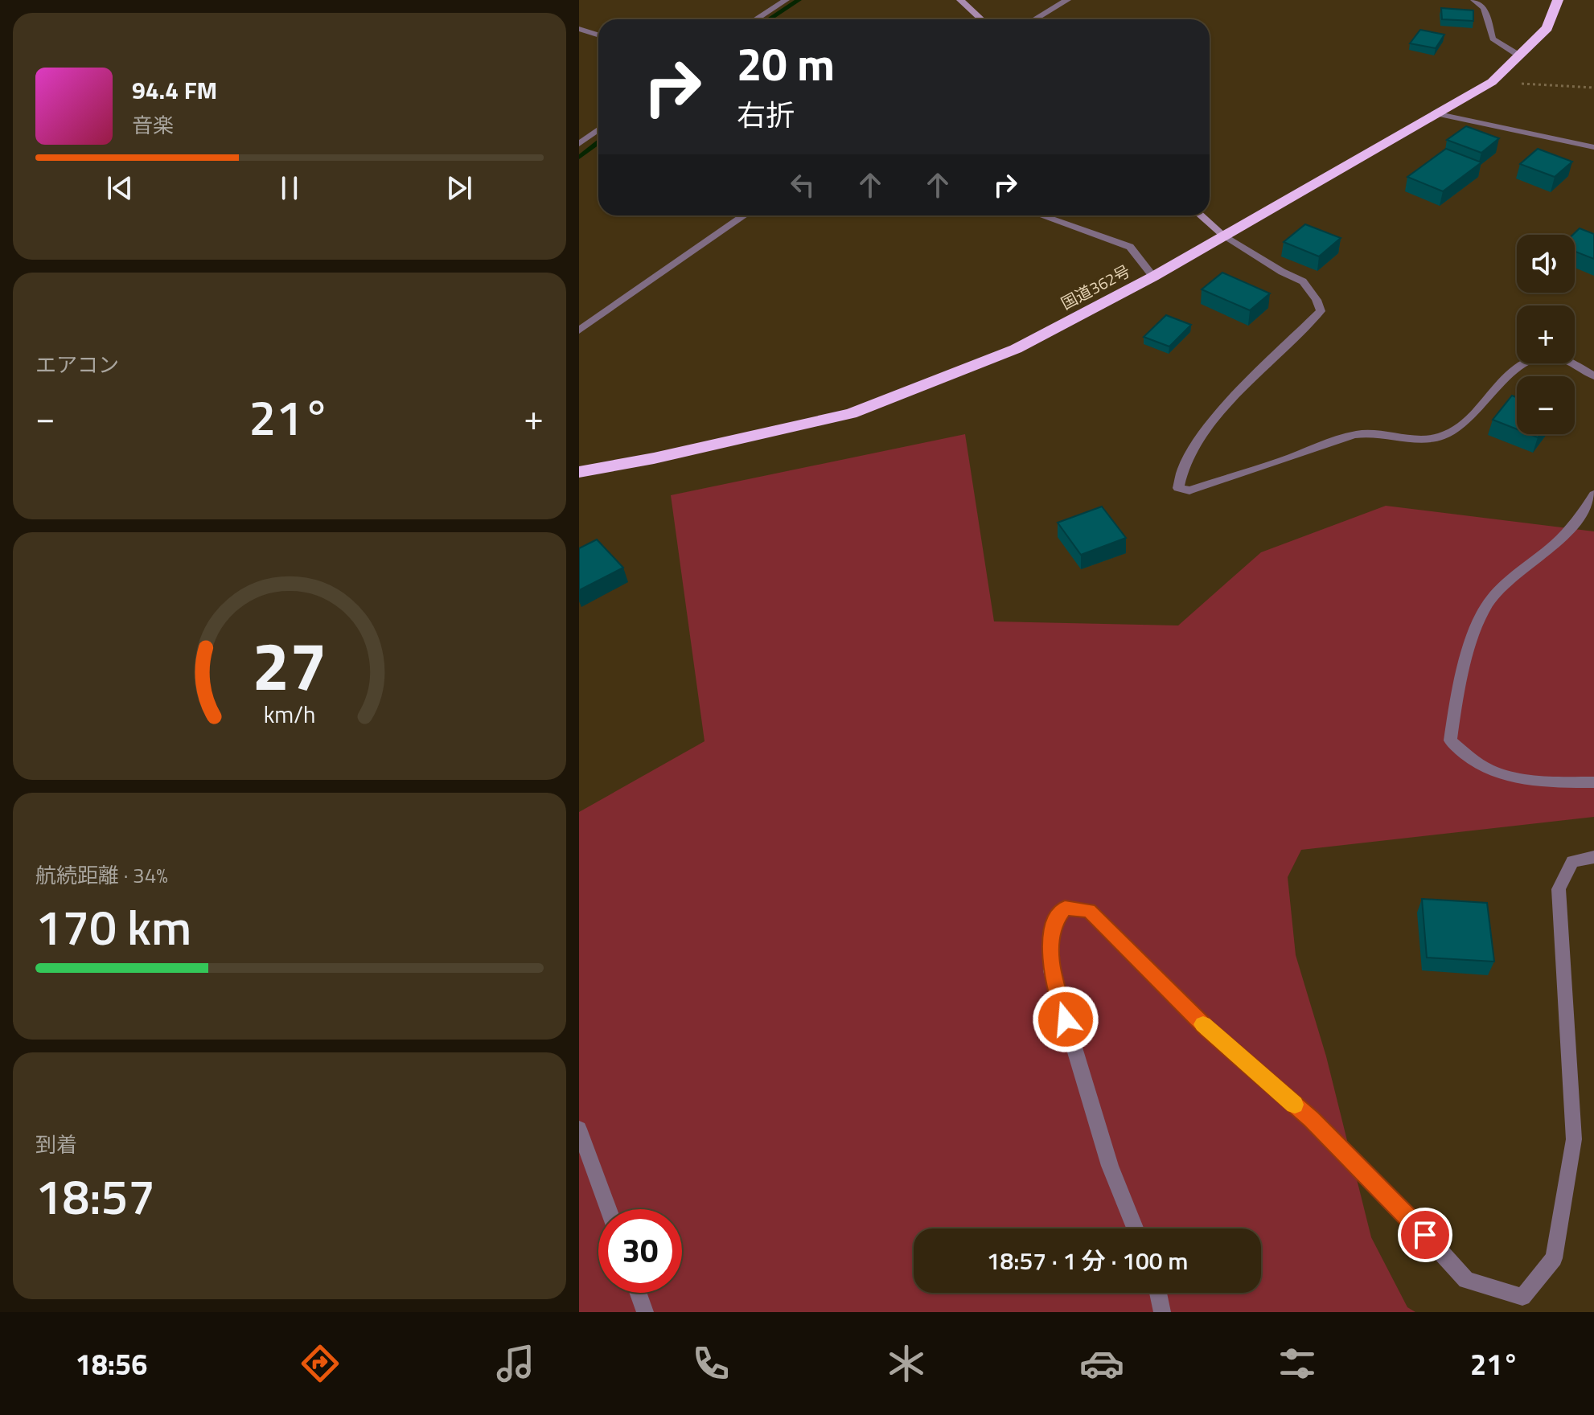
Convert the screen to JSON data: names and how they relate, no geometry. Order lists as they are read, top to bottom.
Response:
{
  "streets": {
    "highway": ["国道362号"]
  },
  "page": {
    "turn": ["20 m", "右折"],
    "song": ["94.4 FM", "音楽"],
    "map_buttons": ["+", "−"],
    "tile": [
      "エアコン",
      ["航続距離 · 34%", "170 km"],
      ["到着", "18:57"]
    ],
    "heat": ["−", "21°", "+"],
    "limit": "30",
    "trip": "18:57 · 1 分 · 100 m",
    "tabs": ["18:56", "21°"],
    "gauge": ["27", "km/h"]
  }
}
